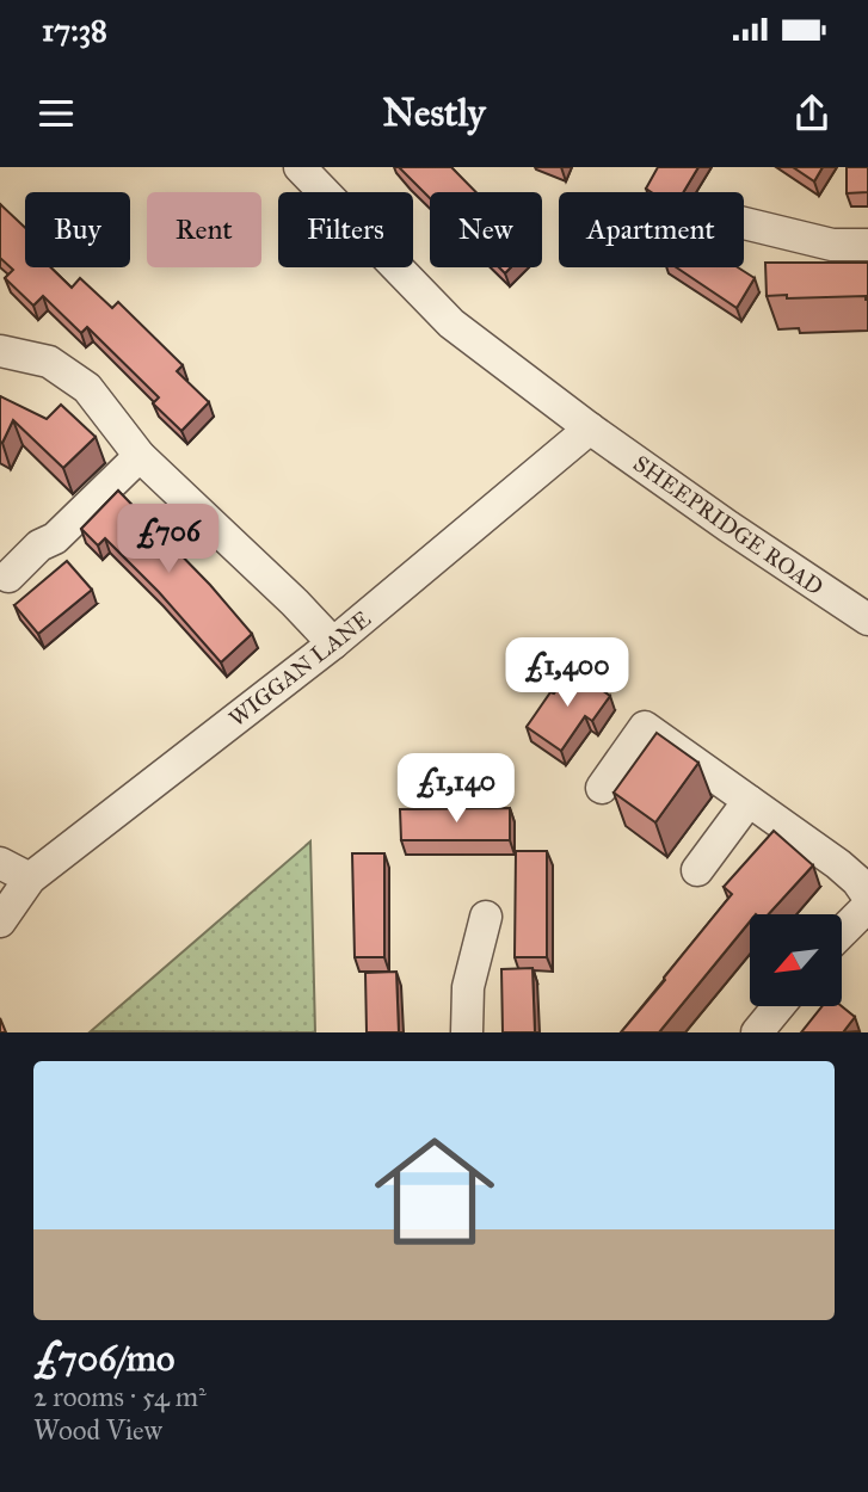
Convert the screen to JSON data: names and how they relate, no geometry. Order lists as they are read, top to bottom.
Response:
{
  "streets": {
    "street": ["SHEEPRIDGE ROAD", "WIGGAN LANE"]
  },
  "crossings": [
    ["SHEEPRIDGE ROAD", "WIGGAN LANE"]
  ],
  "north": "bottom left",
  "page": {
    "status": "17:38",
    "header": "Nestly",
    "chip": [
      "Buy",
      "Rent",
      "Filters",
      "New",
      "Apartment"
    ],
    "price": ["£706", "£1,400", "£1,140"],
    "list": [
      {
        "name": "£706/mo",
        "note": "2 rooms · 54 m² · Wood View"
      }
    ]
  }
}
